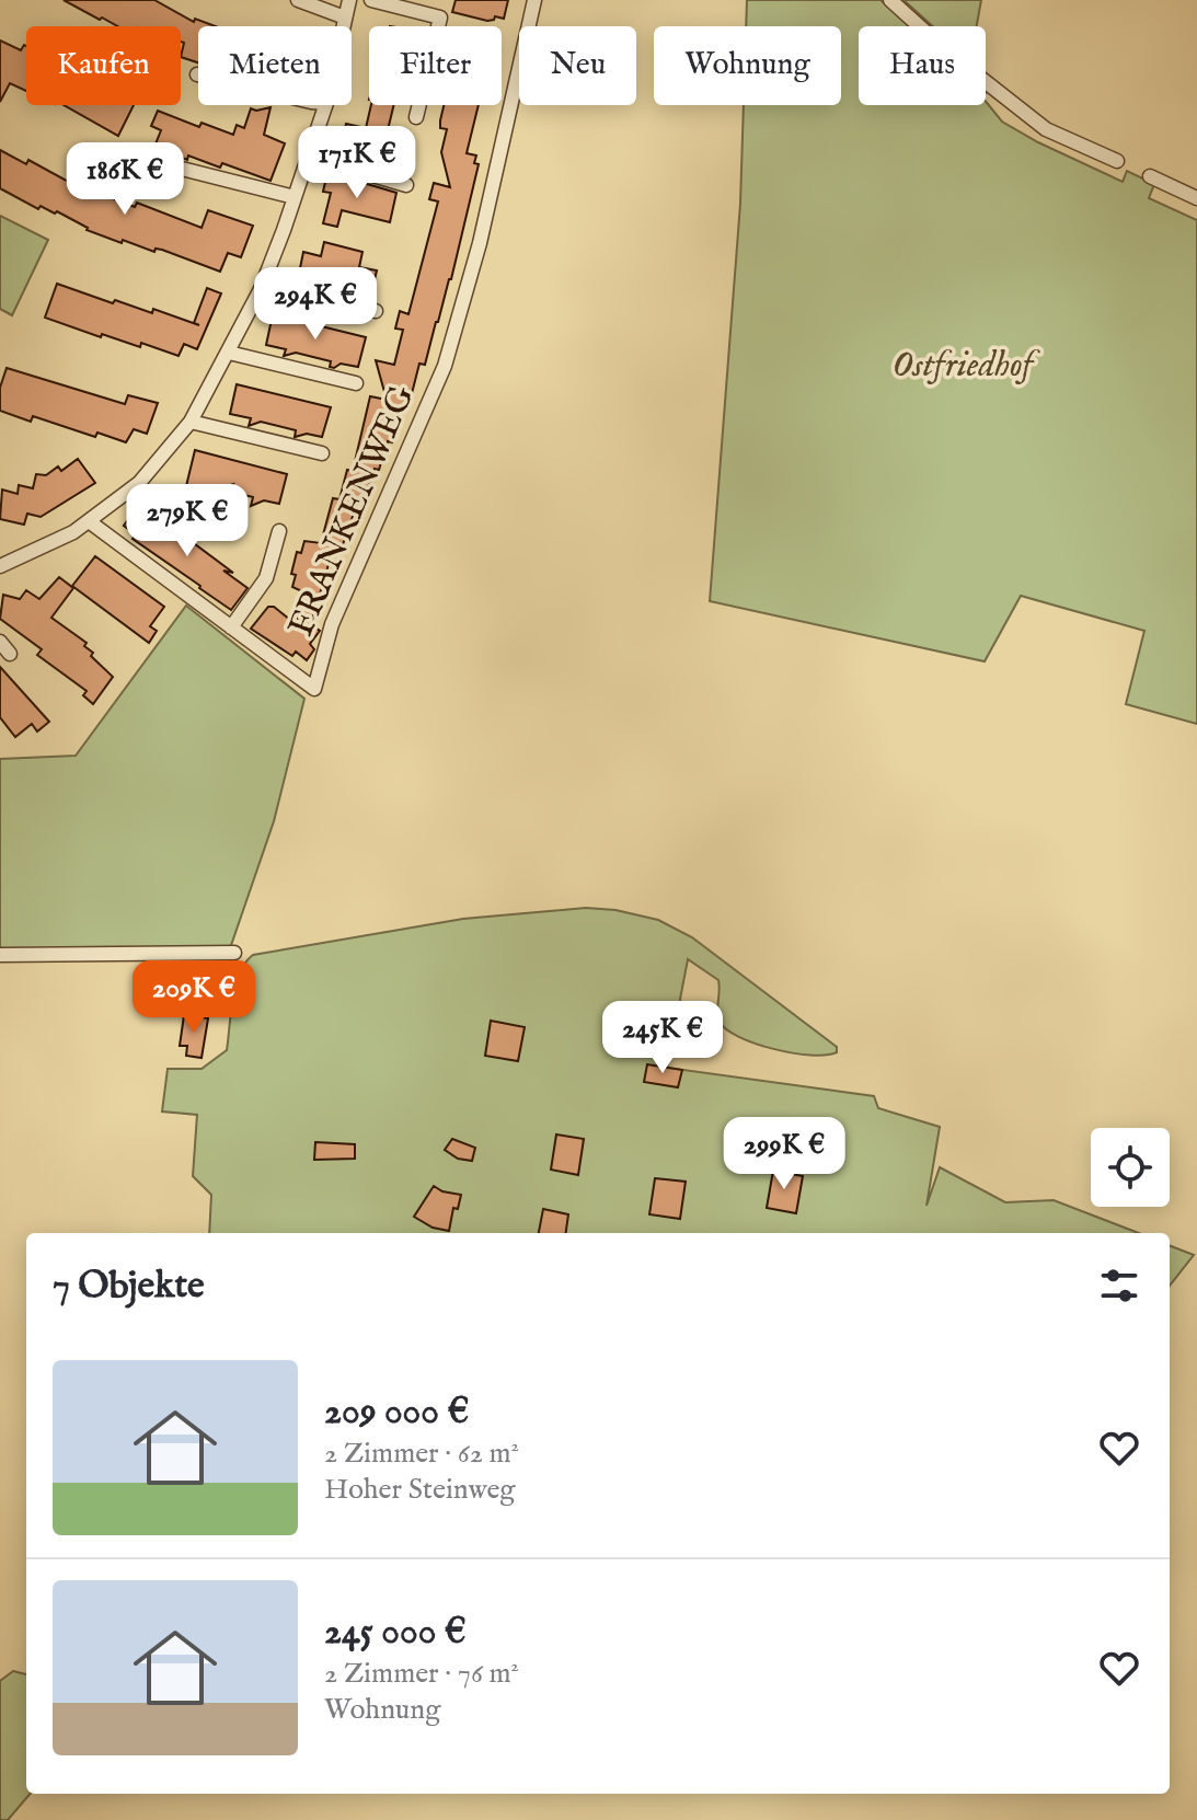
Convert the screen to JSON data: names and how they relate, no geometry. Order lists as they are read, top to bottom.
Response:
{
  "streets": {
    "street": ["FRANKENWEG"]
  },
  "parks": ["Ostfriedhof"],
  "page": {
    "chip": [
      "Kaufen",
      "Mieten",
      "Filter",
      "Neu",
      "Wohnung",
      "Haus"
    ],
    "price": [
      "171K €",
      "186K €",
      "294K €",
      "279K €",
      "209K €",
      "245K €",
      "299K €"
    ],
    "heading": "7 Objekte",
    "list": [
      {
        "name": "209 000 €",
        "note": "2 Zimmer · 62 m² · Hoher Steinweg"
      },
      {
        "name": "245 000 €",
        "note": "2 Zimmer · 76 m² · Wohnung"
      }
    ]
  }
}
